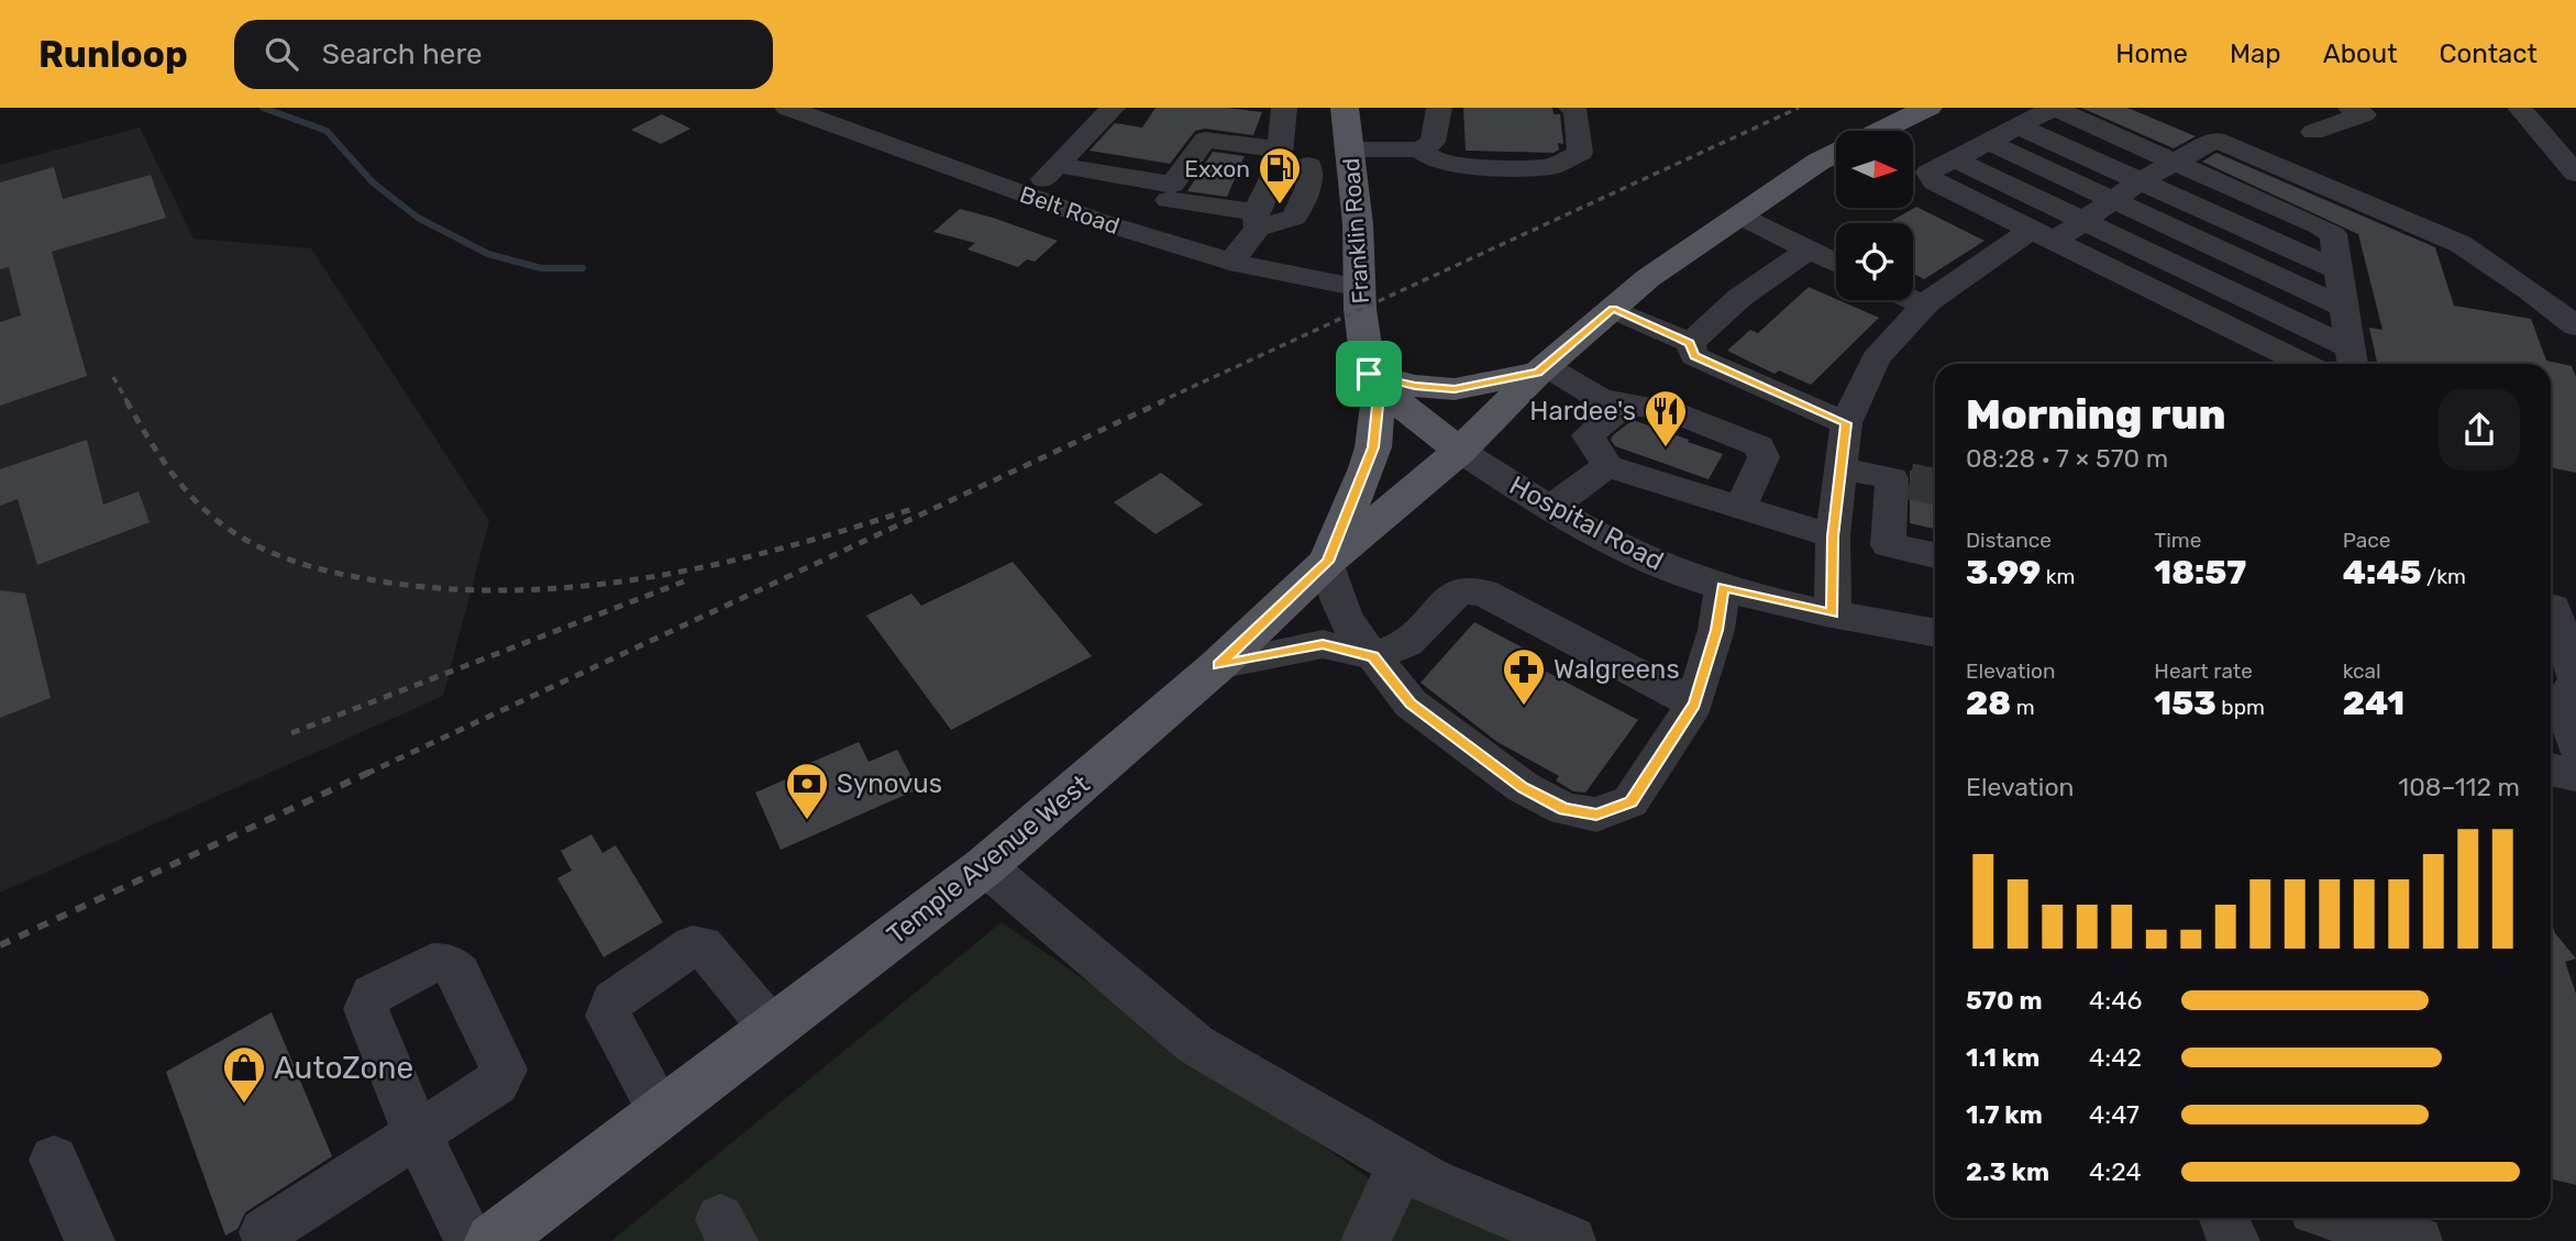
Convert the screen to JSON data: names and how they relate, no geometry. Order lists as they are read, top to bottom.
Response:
{
  "streets": {
    "main road": ["Franklin Road", "Temple Avenue West"],
    "street": ["Belt Road", "Hospital Road"]
  },
  "crossings": [
    ["Belt Road", "Franklin Road"],
    ["Franklin Road", "Temple Avenue West"],
    ["Hospital Road", "Temple Avenue West"]
  ],
  "places": {
    "fuel station": ["Exxon"],
    "restaurant": ["Hardee's"],
    "pharmacy": ["Walgreens"],
    "bank": ["Synovus"],
    "shop": ["AutoZone"]
  },
  "north": "right",
  "page": {
    "header": "Runloop",
    "search": "Search here",
    "nav": [
      "Home",
      "Map",
      "About",
      "Contact"
    ],
    "heading": ["Morning run", "08:28 · 7 × 570 m"],
    "stats": [
      ["Distance", "3.99 km"],
      ["Time", "18:57"],
      ["Pace", "4:45 /km"],
      ["Elevation", "28 m"],
      ["Heart rate", "153 bpm"],
      ["kcal", "241"]
    ],
    "chart": ["Elevation", "108–112 m"],
    "list": [
      {
        "name": "570 m",
        "note": "4:46"
      },
      {
        "name": "1.1 km",
        "note": "4:42"
      },
      {
        "name": "1.7 km",
        "note": "4:47"
      },
      {
        "name": "2.3 km",
        "note": "4:24"
      }
    ]
  }
}
